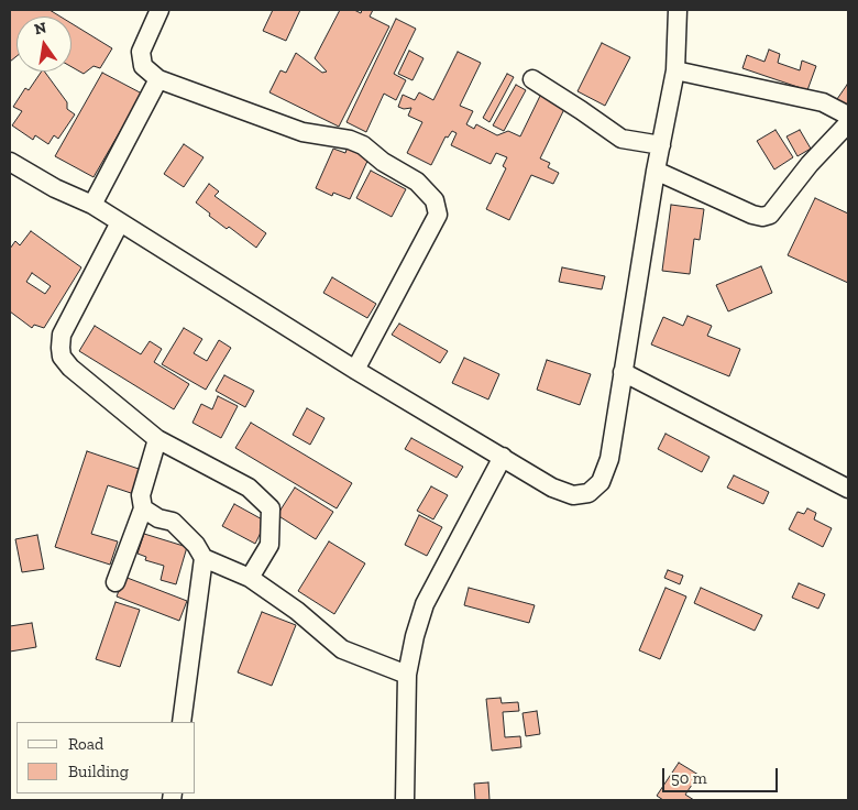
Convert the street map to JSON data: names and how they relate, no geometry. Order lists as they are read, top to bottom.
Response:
{
  "legend": ["Road", "Building"],
  "scale_bar": "50 m",
  "north": "top"
}
